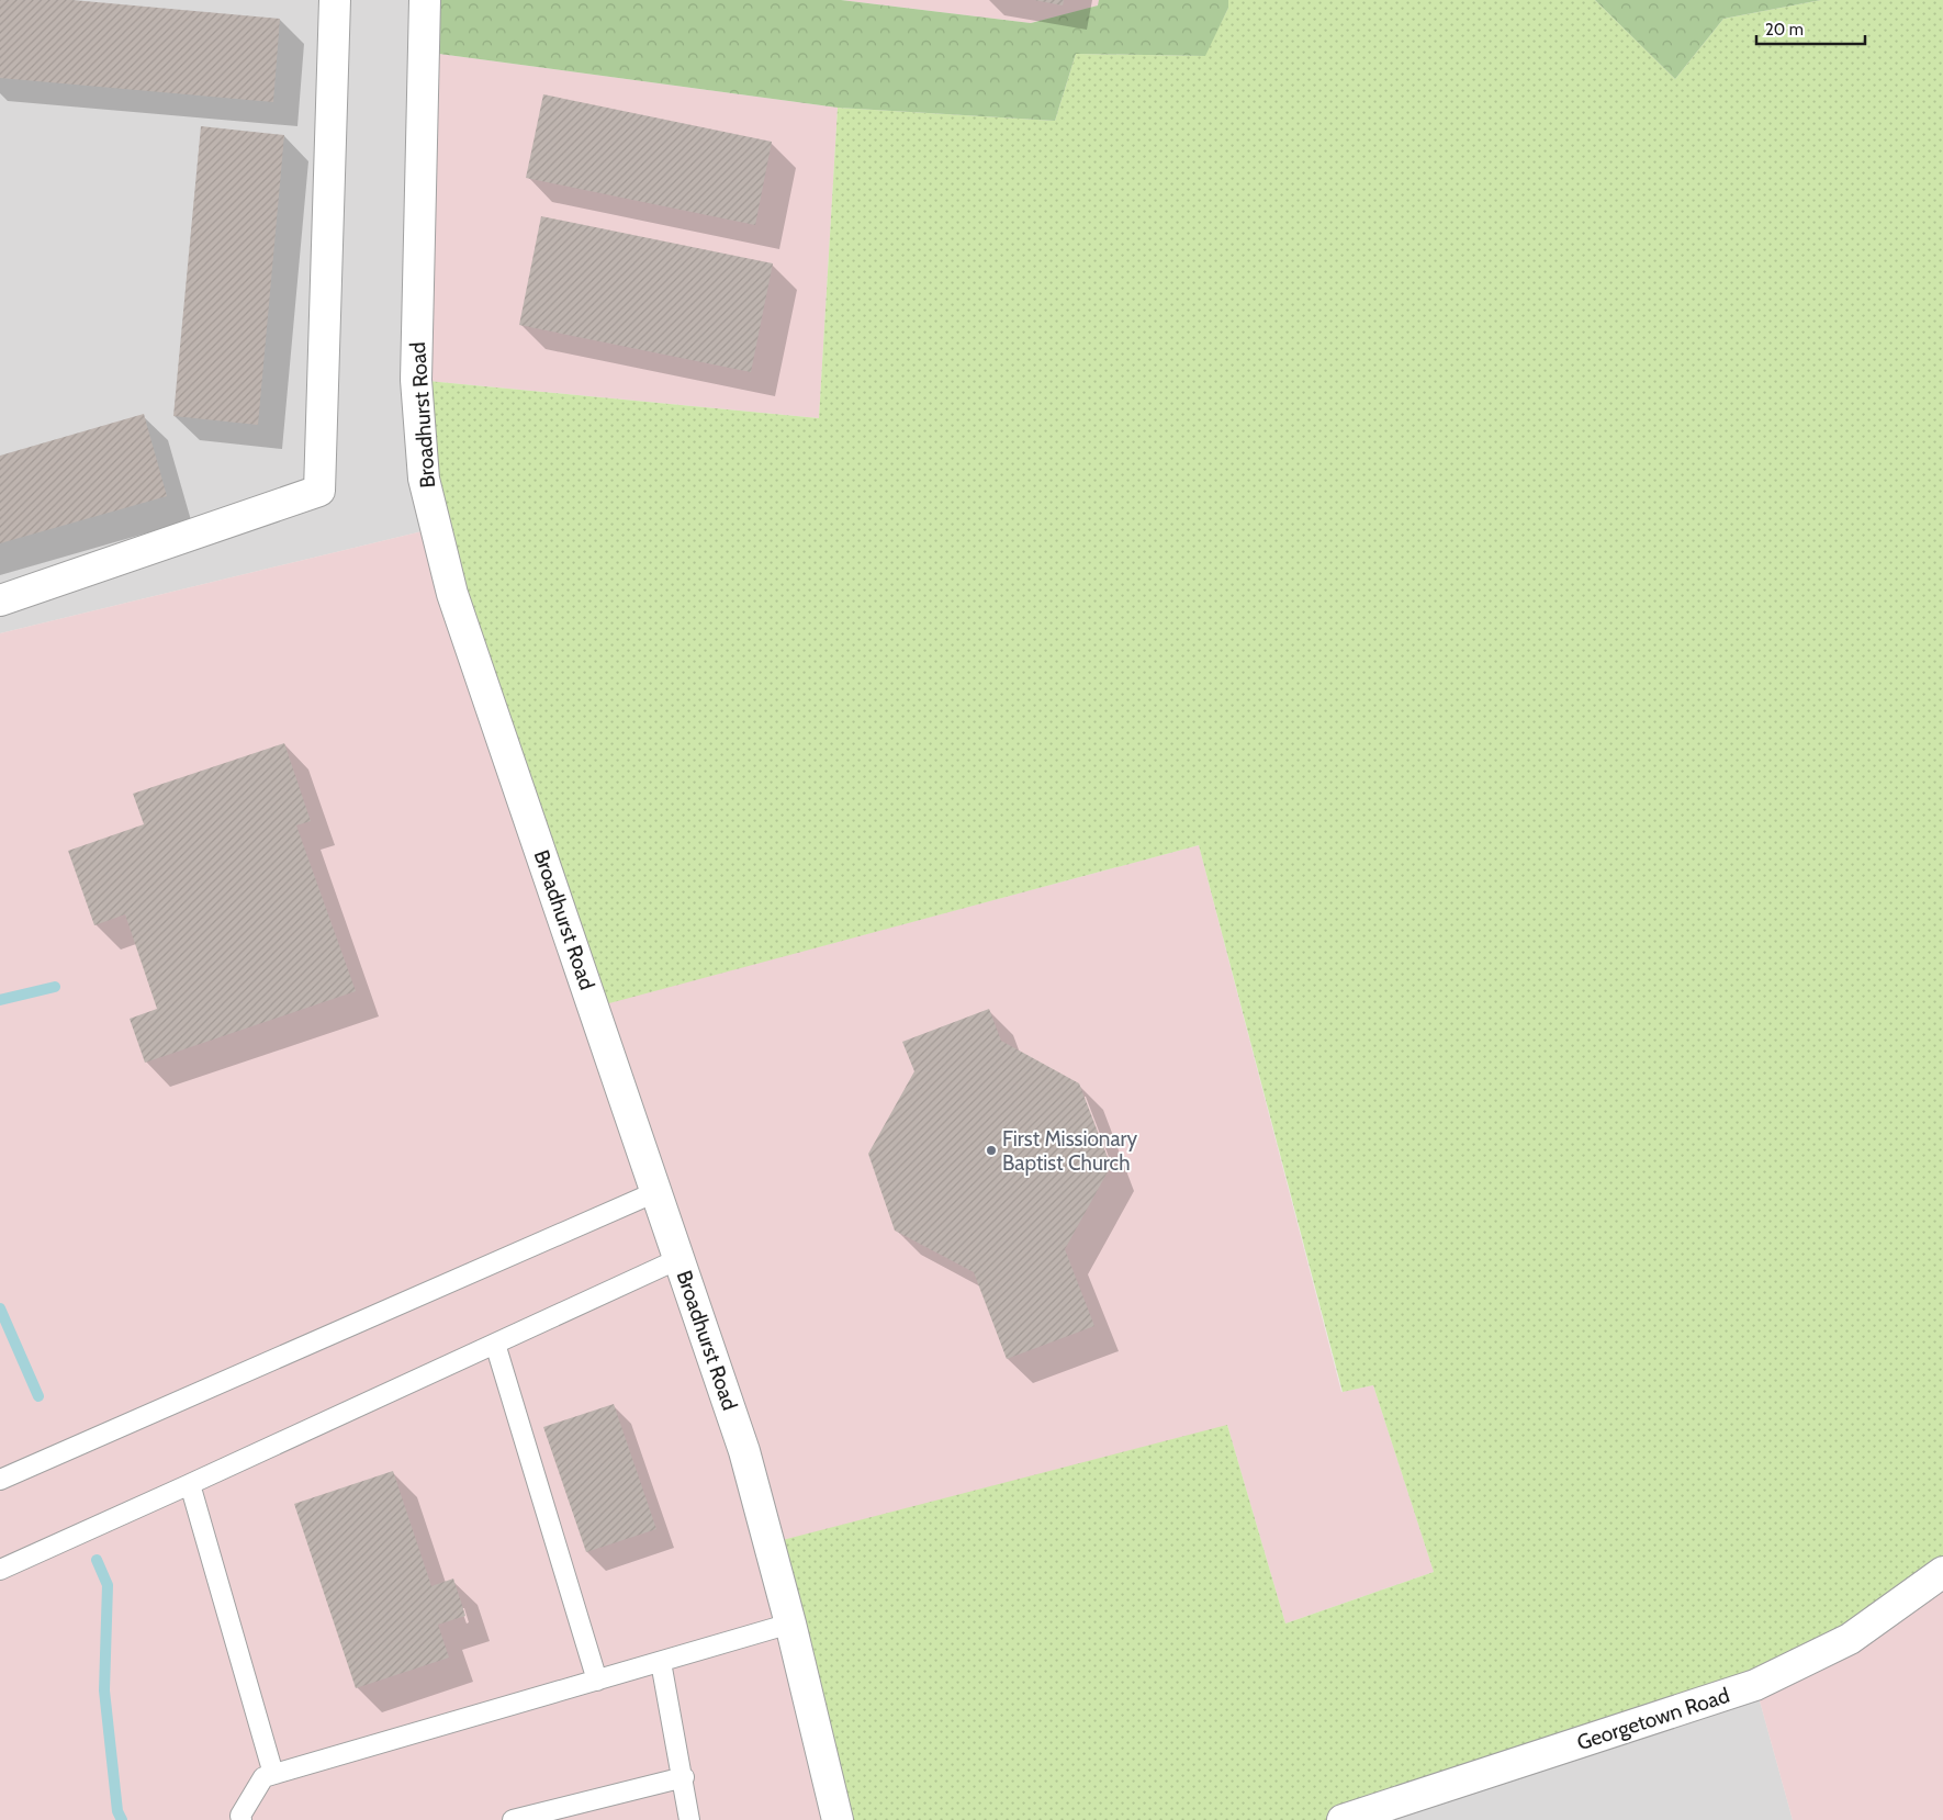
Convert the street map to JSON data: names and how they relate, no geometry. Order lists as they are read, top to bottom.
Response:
{
  "streets": {
    "street": ["Broadhurst Road", "Georgetown Road"]
  },
  "places": ["First Missionary Baptist Church"],
  "scale_bar": "20 m"
}
